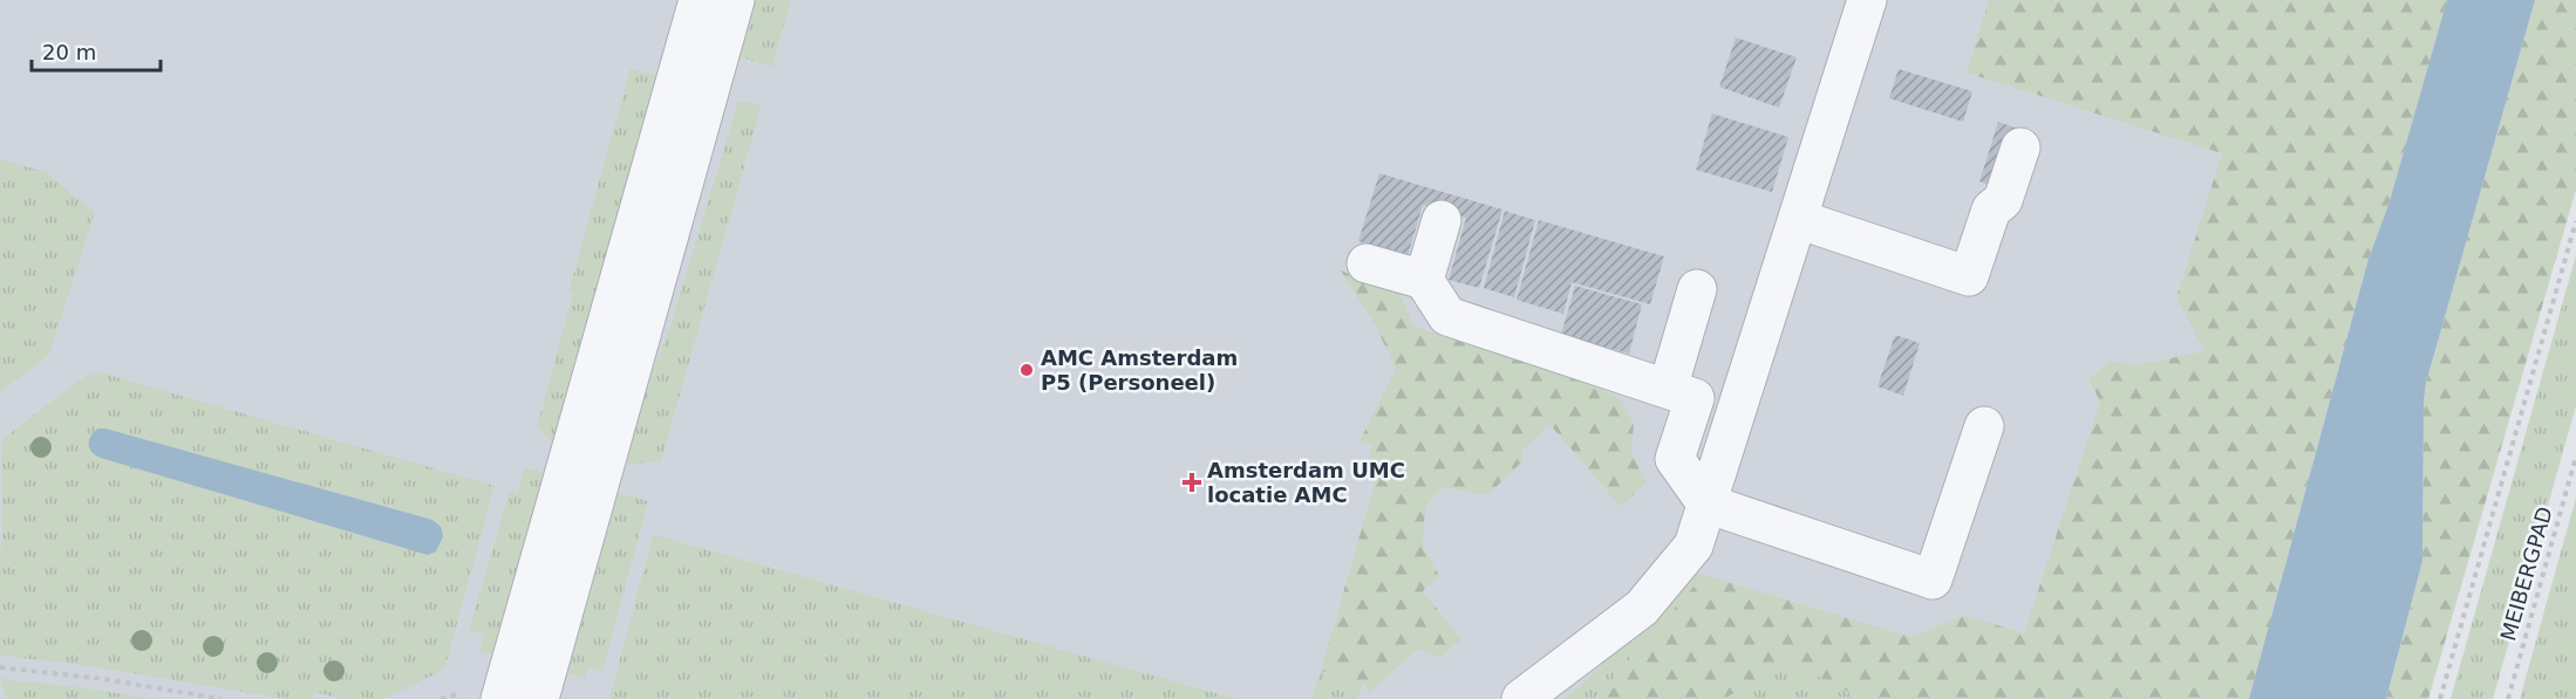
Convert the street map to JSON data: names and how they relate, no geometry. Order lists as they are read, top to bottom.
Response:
{
  "streets": {
    "path": ["MEIBERGPAD"]
  },
  "places": {
    "other": ["AMC Amsterdam P5 (Personeel)"],
    "health": ["Amsterdam UMC locatie AMC"]
  },
  "scale_bar": "20 m"
}
